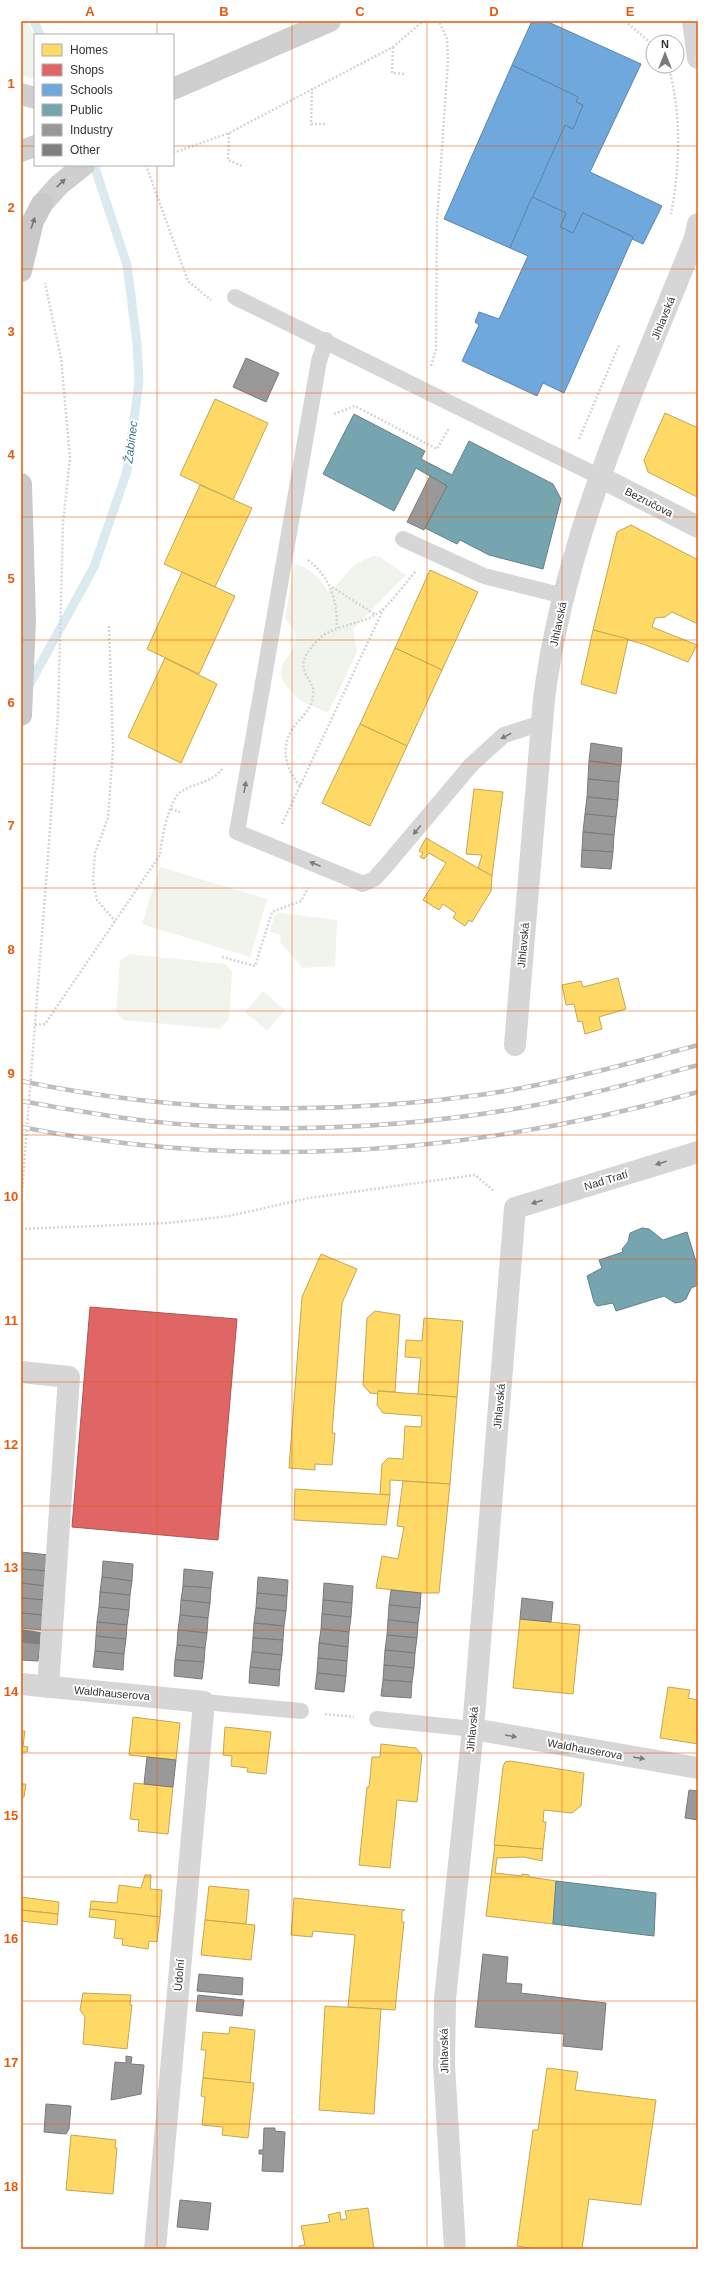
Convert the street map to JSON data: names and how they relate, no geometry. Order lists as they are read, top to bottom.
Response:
{
  "streets": {
    "street": [
      "Jihlavská",
      "Bezručova",
      "Nad Tratí",
      "Waldhauserova",
      "Údolní"
    ]
  },
  "crossings": [
    ["Jihlavská", "Bezručova"],
    ["Jihlavská", "Nad Tratí"],
    ["Jihlavská", "Waldhauserova"],
    ["Waldhauserova", "Údolní"]
  ],
  "one_way": ["Nad Tratí", "Waldhauserova"],
  "water": ["Žabinec"],
  "legend": [
    "Homes",
    "Shops",
    "Schools",
    "Public",
    "Industry",
    "Other"
  ],
  "north": "top",
  "grid": {
    "columns": [
      "A",
      "B",
      "C",
      "D",
      "E"
    ],
    "rows": [
      "1",
      "2",
      "3",
      "4",
      "5",
      "6",
      "7",
      "8",
      "9",
      "10",
      "11",
      "12",
      "13",
      "14",
      "15",
      "16",
      "17",
      "18"
    ]
  }
}
